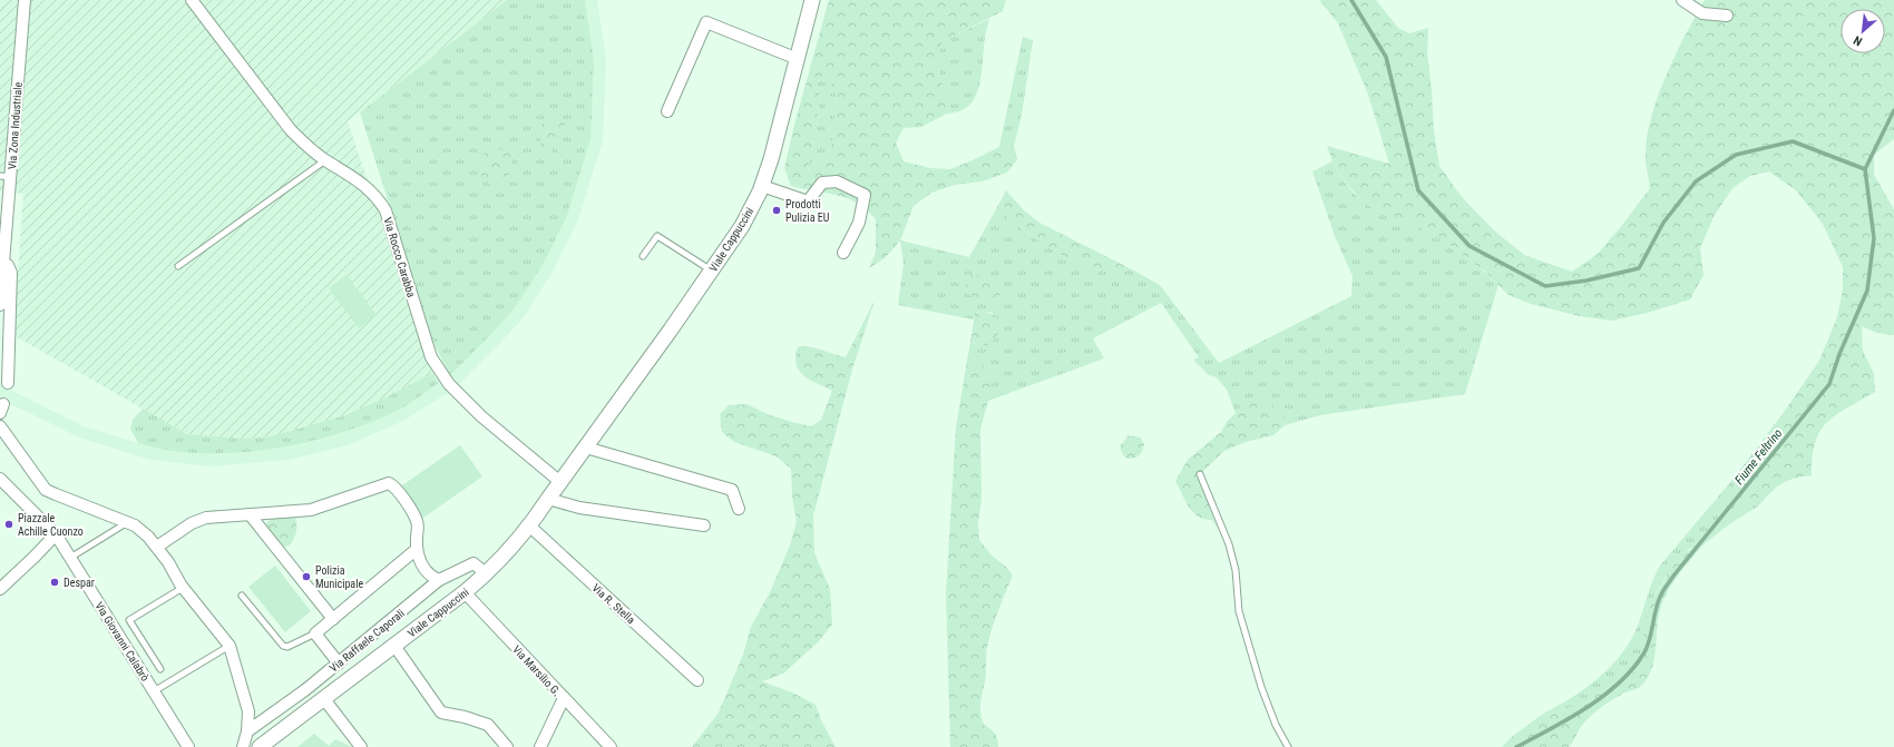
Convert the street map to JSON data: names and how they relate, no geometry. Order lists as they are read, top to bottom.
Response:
{
  "streets": {
    "street": [
      "Via Zona Industriale",
      "Viale Cappuccini",
      "Via Rocco Carabba",
      "Via R. Stella",
      "Via Raffaele Caporali",
      "Via Giovanni Calabrò",
      "Via Marsilio G."
    ]
  },
  "crossings": [
    ["Viale Cappuccini", "Via Rocco Carabba"],
    ["Viale Cappuccini", "Via R. Stella"],
    ["Viale Cappuccini", "Via Raffaele Caporali"],
    ["Viale Cappuccini", "Via Marsilio G."]
  ],
  "water": ["Fiume Feltrino"],
  "places": [
    "Prodotti Pulizia EU",
    "Piazzale Achille Cuonzo",
    "Polizia Municipale",
    "Despar"
  ],
  "north": "bottom left"
}
